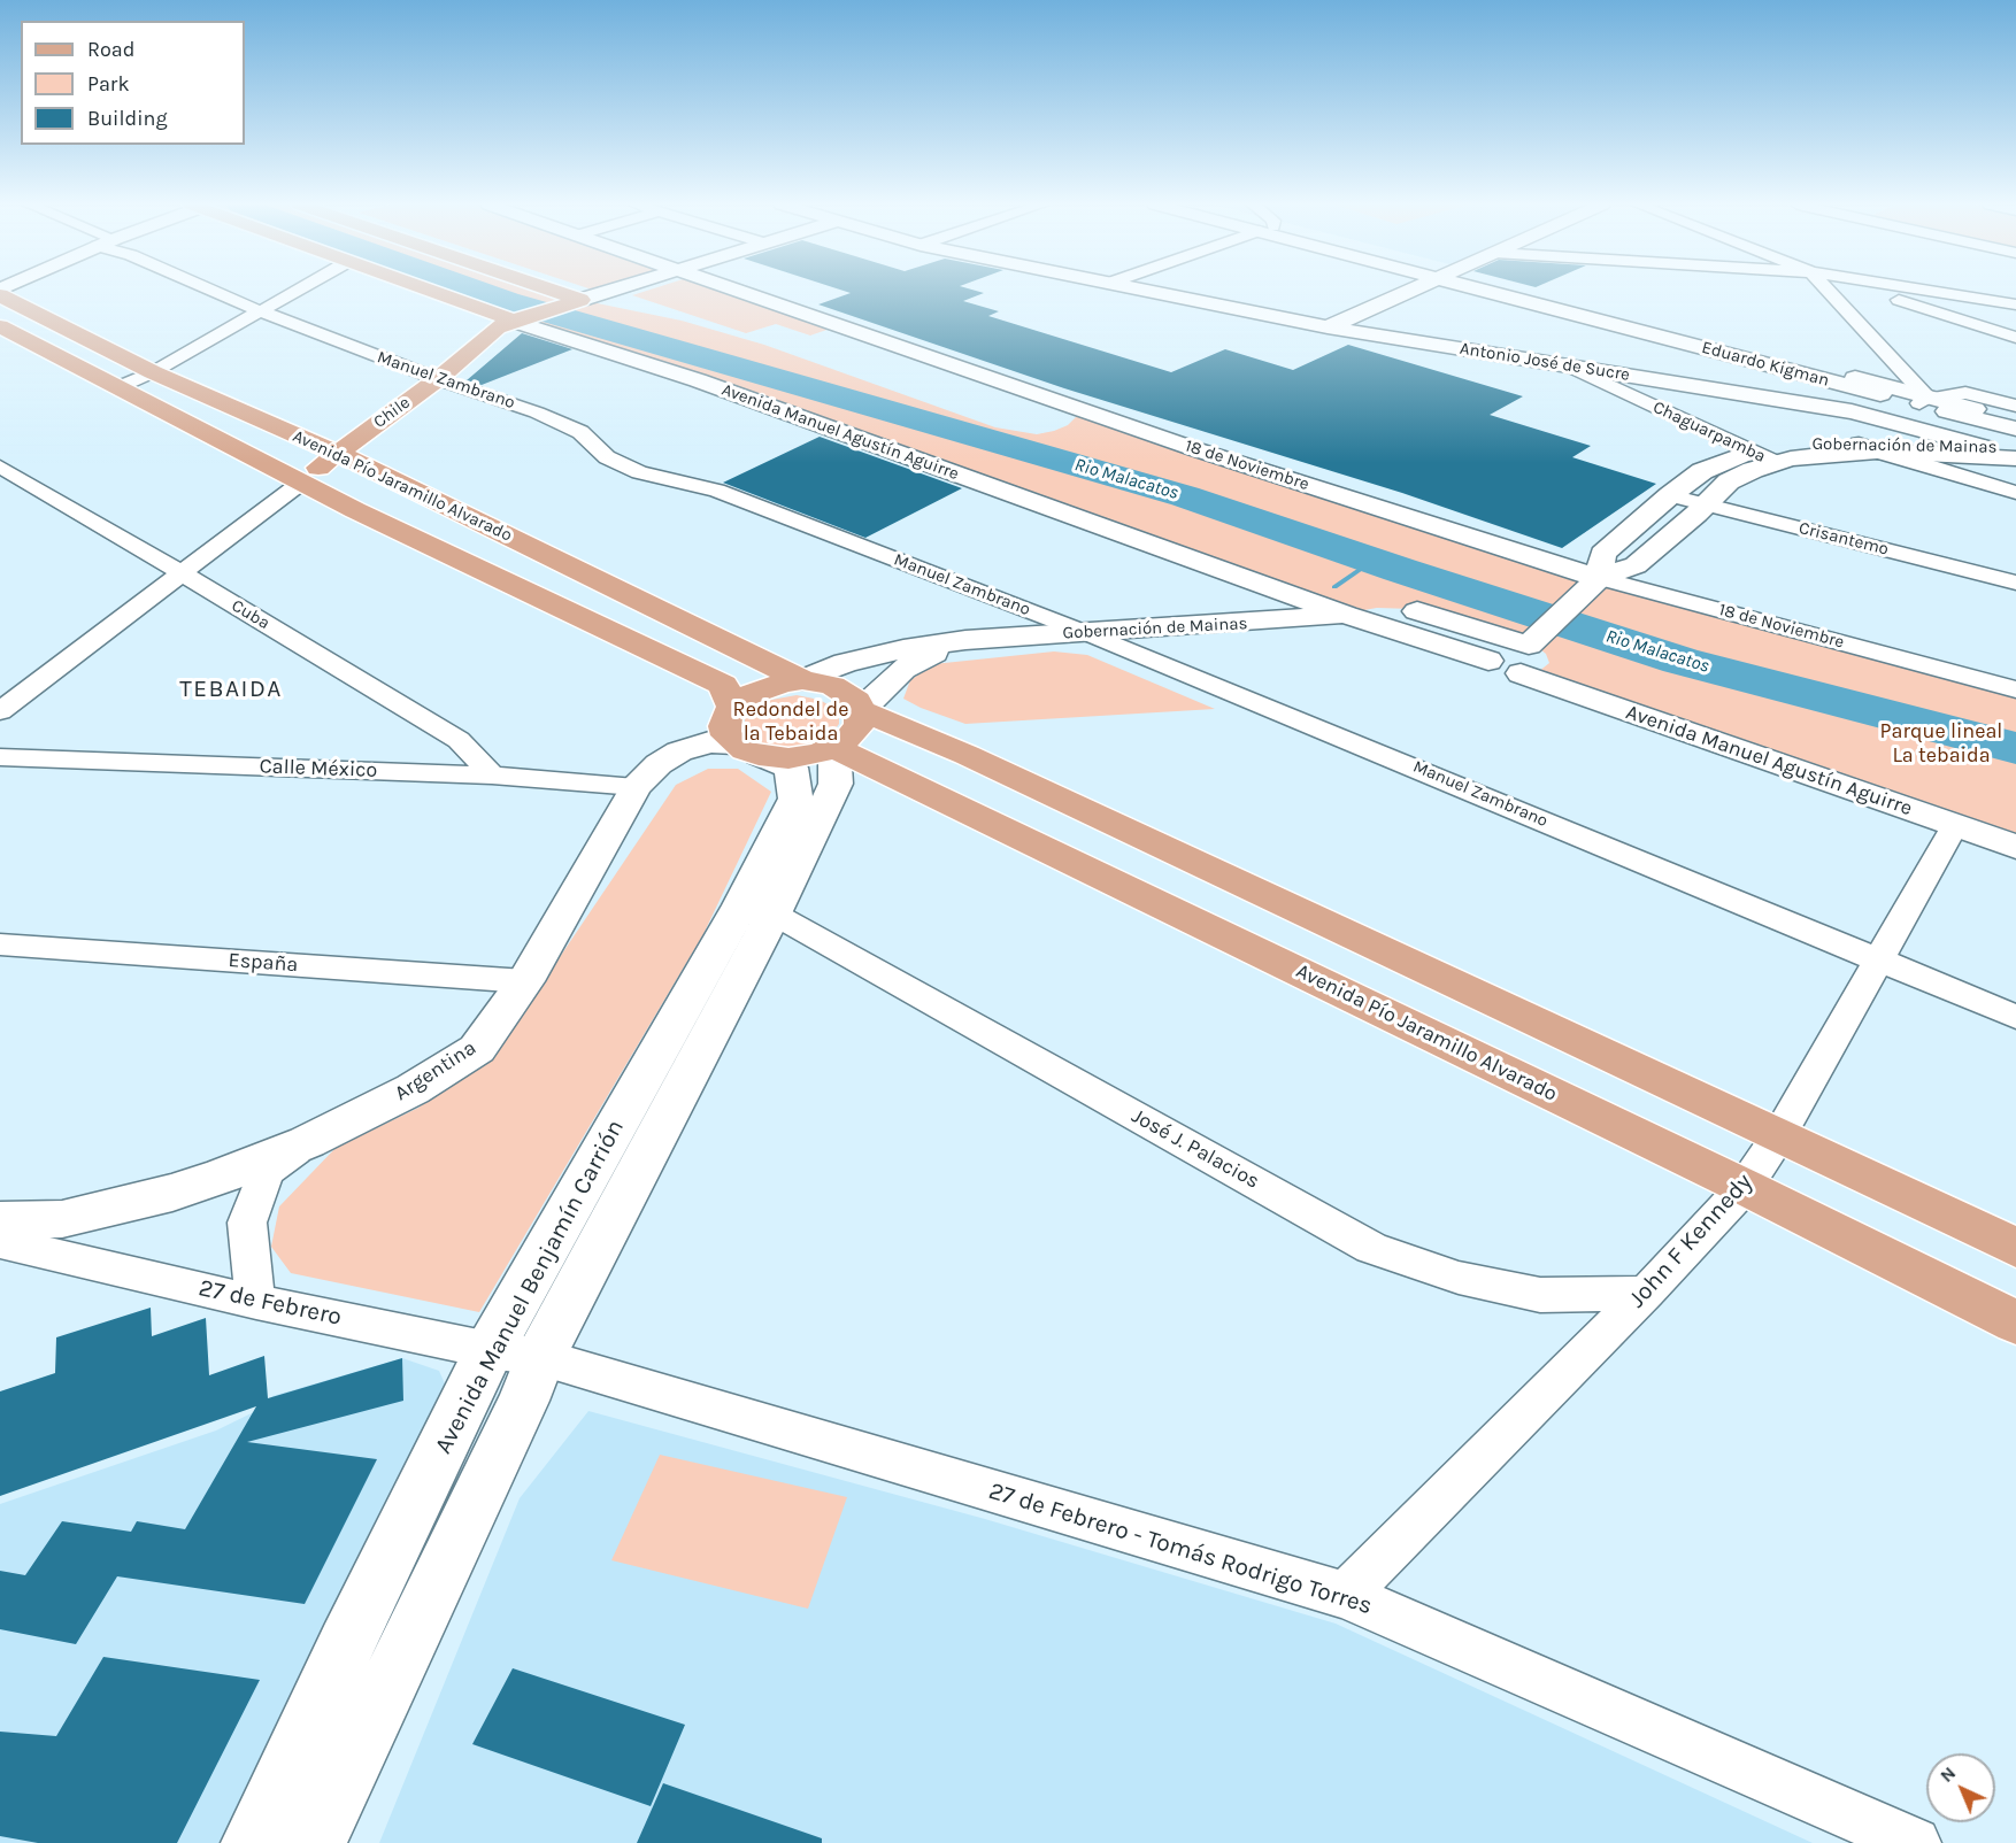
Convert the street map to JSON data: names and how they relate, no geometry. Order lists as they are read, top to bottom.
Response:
{
  "streets": {
    "main road": ["Chile", "Avenida Manuel Agustín Aguirre", "Avenida Pío Jaramillo Alvarado"],
    "street": [
      "Antonio José de Sucre",
      "Eduardo Kigman",
      "Manuel Zambrano",
      "Chaguarpamba",
      "Gobernación de Mainas",
      "18 de Noviembre",
      "Crisantemo",
      "Cuba",
      "Calle México",
      "España",
      "Argentina",
      "José J. Palacios",
      "John F Kennedy",
      "Avenida Manuel Benjamín Carrión",
      "27 de Febrero",
      "27 de Febrero - Tomás Rodrigo Torres"
    ]
  },
  "crossings": [
    ["Antonio José de Sucre", "Chaguarpamba"],
    ["Antonio José de Sucre", "Gobernación de Mainas"],
    ["Manuel Zambrano", "Chile"],
    ["Manuel Zambrano", "Gobernación de Mainas"],
    ["Manuel Zambrano", "John F Kennedy"],
    ["Chile", "Avenida Manuel Agustín Aguirre"],
    ["Chile", "Avenida Pío Jaramillo Alvarado"],
    ["Chile", "Cuba"],
    ["Avenida Manuel Agustín Aguirre", "Gobernación de Mainas"],
    ["Avenida Manuel Agustín Aguirre", "John F Kennedy"],
    ["Chaguarpamba", "Gobernación de Mainas"],
    ["Gobernación de Mainas", "18 de Noviembre"],
    ["Gobernación de Mainas", "Avenida Pío Jaramillo Alvarado"],
    ["Gobernación de Mainas", "Crisantemo"],
    ["Avenida Pío Jaramillo Alvarado", "Argentina"],
    ["Avenida Pío Jaramillo Alvarado", "John F Kennedy"],
    ["Avenida Pío Jaramillo Alvarado", "Avenida Manuel Benjamín Carrión"],
    ["Cuba", "Calle México"],
    ["Calle México", "Argentina"],
    ["España", "Argentina"],
    ["Argentina", "Avenida Manuel Benjamín Carrión"],
    ["José J. Palacios", "John F Kennedy"],
    ["José J. Palacios", "Avenida Manuel Benjamín Carrión"],
    ["John F Kennedy", "27 de Febrero - Tomás Rodrigo Torres"],
    ["Avenida Manuel Benjamín Carrión", "27 de Febrero"],
    ["Avenida Manuel Benjamín Carrión", "27 de Febrero - Tomás Rodrigo Torres"],
    ["27 de Febrero", "27 de Febrero - Tomás Rodrigo Torres"]
  ],
  "districts": ["TEBAIDA"],
  "water": ["Rio Malacatos"],
  "parks": ["Redondel de la Tebaida", "Parque lineal La tebaida"],
  "legend": ["Road", "Park", "Building"],
  "north": "top left"
}
